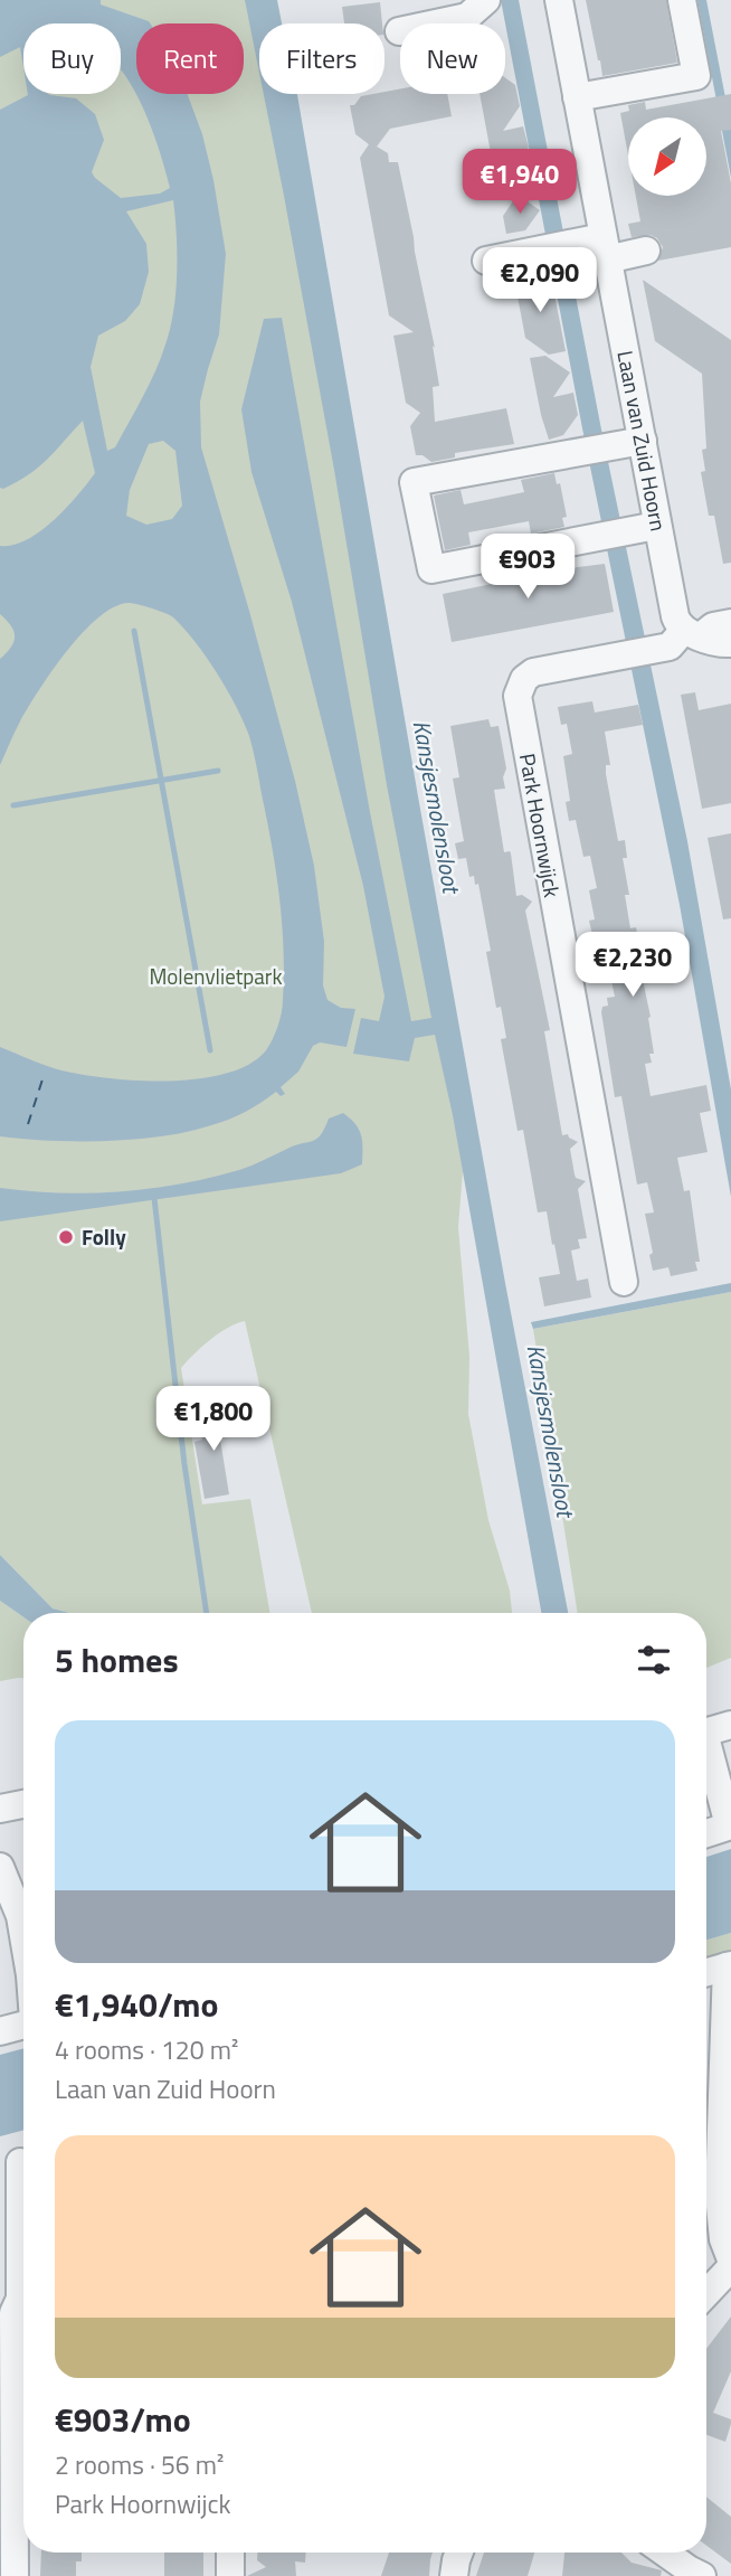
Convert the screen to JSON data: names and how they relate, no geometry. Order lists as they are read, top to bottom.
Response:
{
  "streets": {
    "street": ["Laan van Zuid Hoorn", "Park Hoornwijck"]
  },
  "crossings": [
    ["Laan van Zuid Hoorn", "Park Hoornwijck"]
  ],
  "water": ["Kansjesmolensloot"],
  "parks": ["Molenvlietpark"],
  "places": ["Folly"],
  "north": "bottom left",
  "page": {
    "chip": [
      "Buy",
      "Rent",
      "Filters",
      "New"
    ],
    "price": [
      "€1,940",
      "€2,090",
      "€903",
      "€2,230",
      "€1,800"
    ],
    "heading": "5 homes",
    "list": [
      {
        "name": "€1,940/mo",
        "note": "4 rooms · 120 m² · Laan van Zuid Hoorn"
      },
      {
        "name": "€903/mo",
        "note": "2 rooms · 56 m² · Park Hoornwijck"
      }
    ]
  }
}
